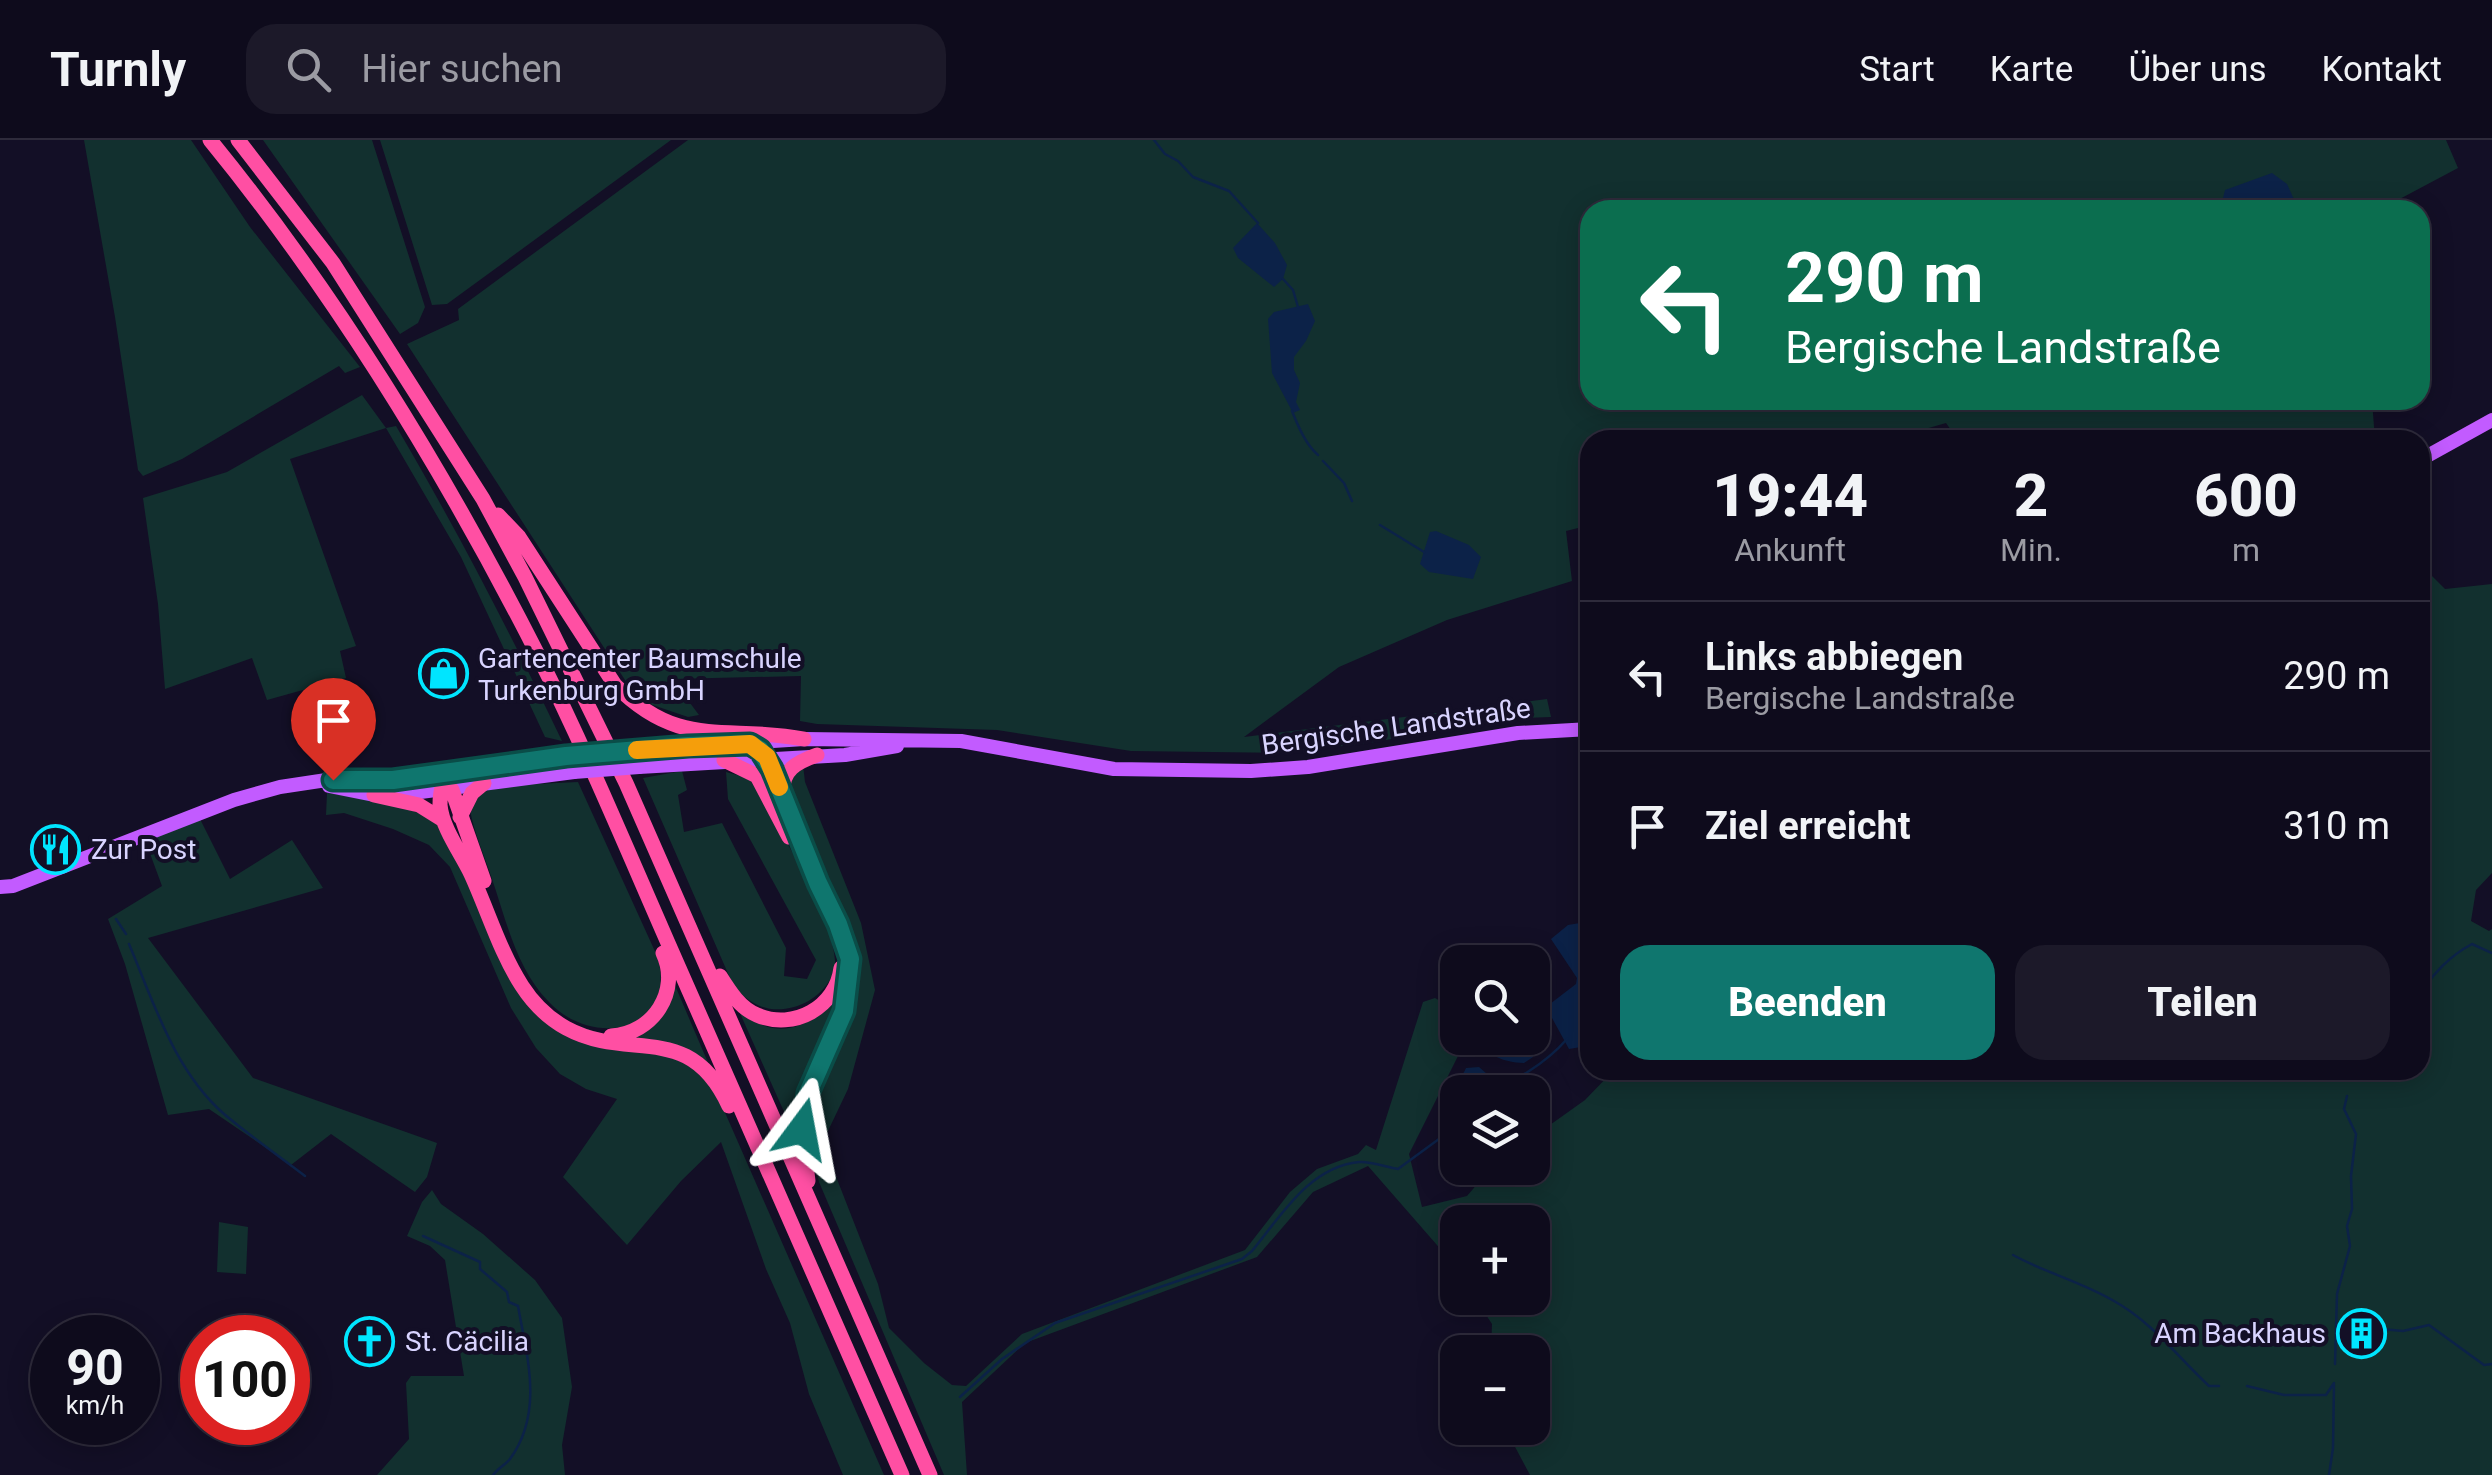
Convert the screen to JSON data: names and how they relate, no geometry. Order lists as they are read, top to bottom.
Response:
{
  "streets": {
    "main road": ["Bergische Landstraße"]
  },
  "places": {
    "shop": ["Gartencenter Baumschule Turkenburg GmbH"],
    "restaurant": ["Zur Post"],
    "building": ["Am Backhaus"],
    "church": ["St. Cäcilia"]
  },
  "page": {
    "header": "Turnly",
    "search": "Hier suchen",
    "nav": [
      "Start",
      "Karte",
      "Über uns",
      "Kontakt"
    ],
    "turn": ["290 m", "Bergische Landstraße"],
    "eta": [
      "19:44",
      "Ankunft",
      "2",
      "Min.",
      "600",
      "m"
    ],
    "list": [
      {
        "name": "Links abbiegen",
        "note": "Bergische Landstraße",
        "value": "290 m"
      },
      {
        "name": "Ziel erreicht",
        "value": "310 m"
      }
    ],
    "buttons": ["Beenden", "Teilen"],
    "map_buttons": ["+", "−"],
    "speed": "90 km/h",
    "limit": "100"
  }
}
